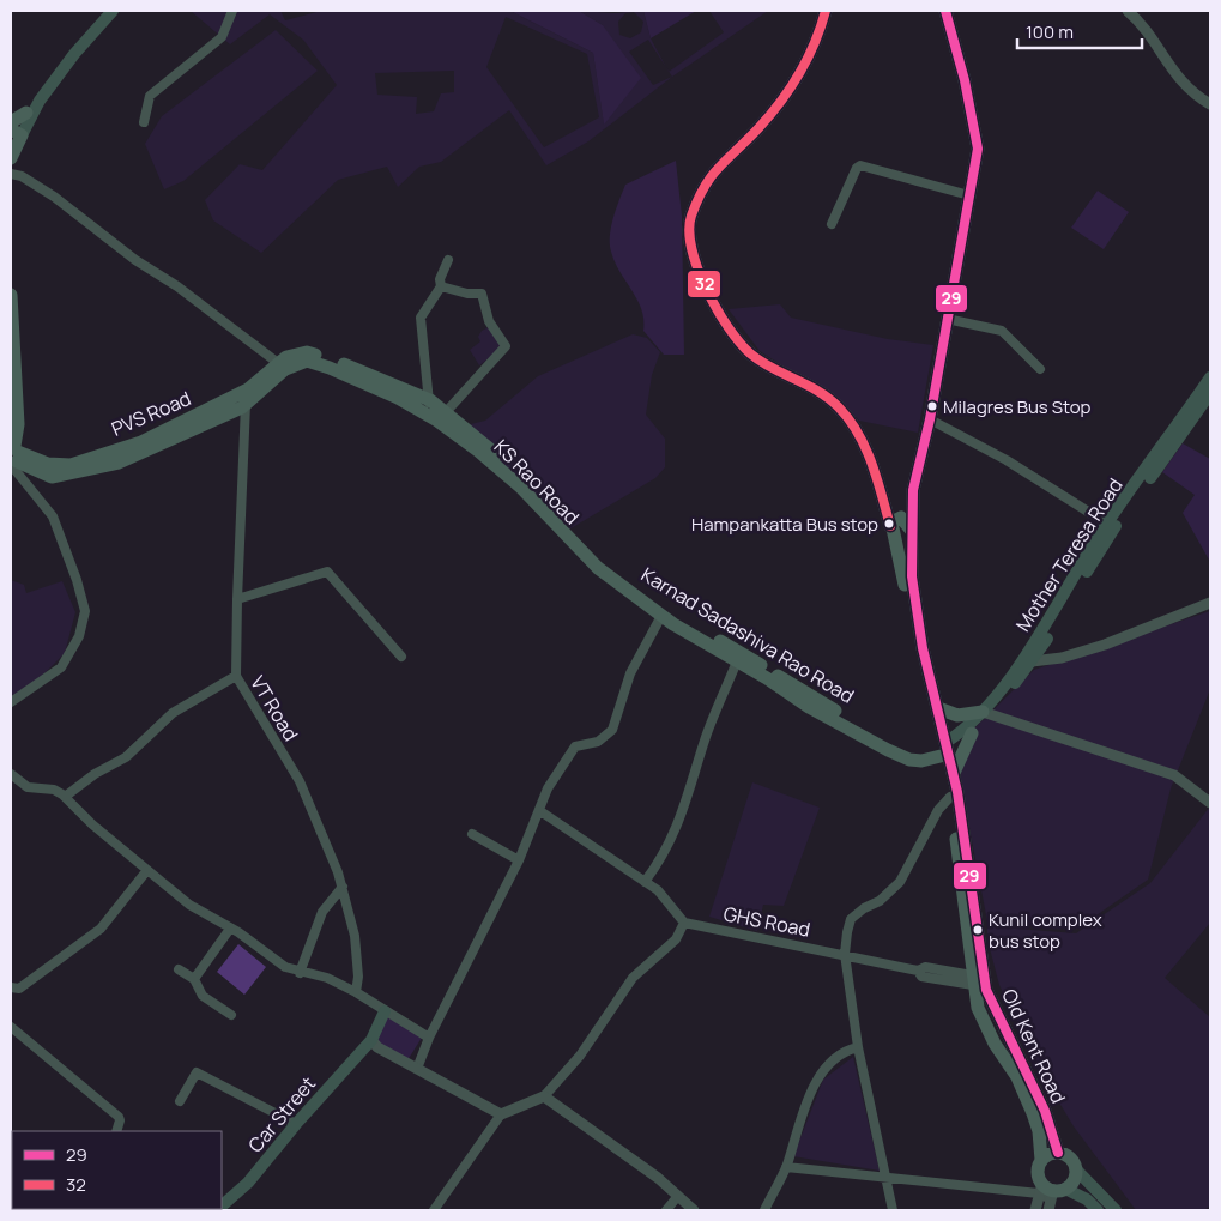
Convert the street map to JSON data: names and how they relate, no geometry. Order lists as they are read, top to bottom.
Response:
{
  "streets": {
    "main road": [
      "PVS Road",
      "KS Rao Road",
      "Mother Teresa Road",
      "Karnad Sadashiva Rao Road",
      "Old Kent Road",
      "Car Street"
    ],
    "street": ["VT Road", "GHS Road"]
  },
  "crossings": [
    ["PVS Road", "KS Rao Road"],
    ["PVS Road", "Karnad Sadashiva Rao Road"],
    ["PVS Road", "VT Road"],
    ["KS Rao Road", "Karnad Sadashiva Rao Road"],
    ["KS Rao Road", "VT Road"],
    ["Mother Teresa Road", "Karnad Sadashiva Rao Road"],
    ["Mother Teresa Road", "Old Kent Road"],
    ["Karnad Sadashiva Rao Road", "Old Kent Road"],
    ["GHS Road", "Old Kent Road"]
  ],
  "places": ["Milagres Bus Stop", "Hampankatta Bus stop", "Kunil complex bus stop"],
  "lines": ["transit line 29", "transit line 32"],
  "legend": ["29", "32"],
  "scale_bar": "100 m"
}
